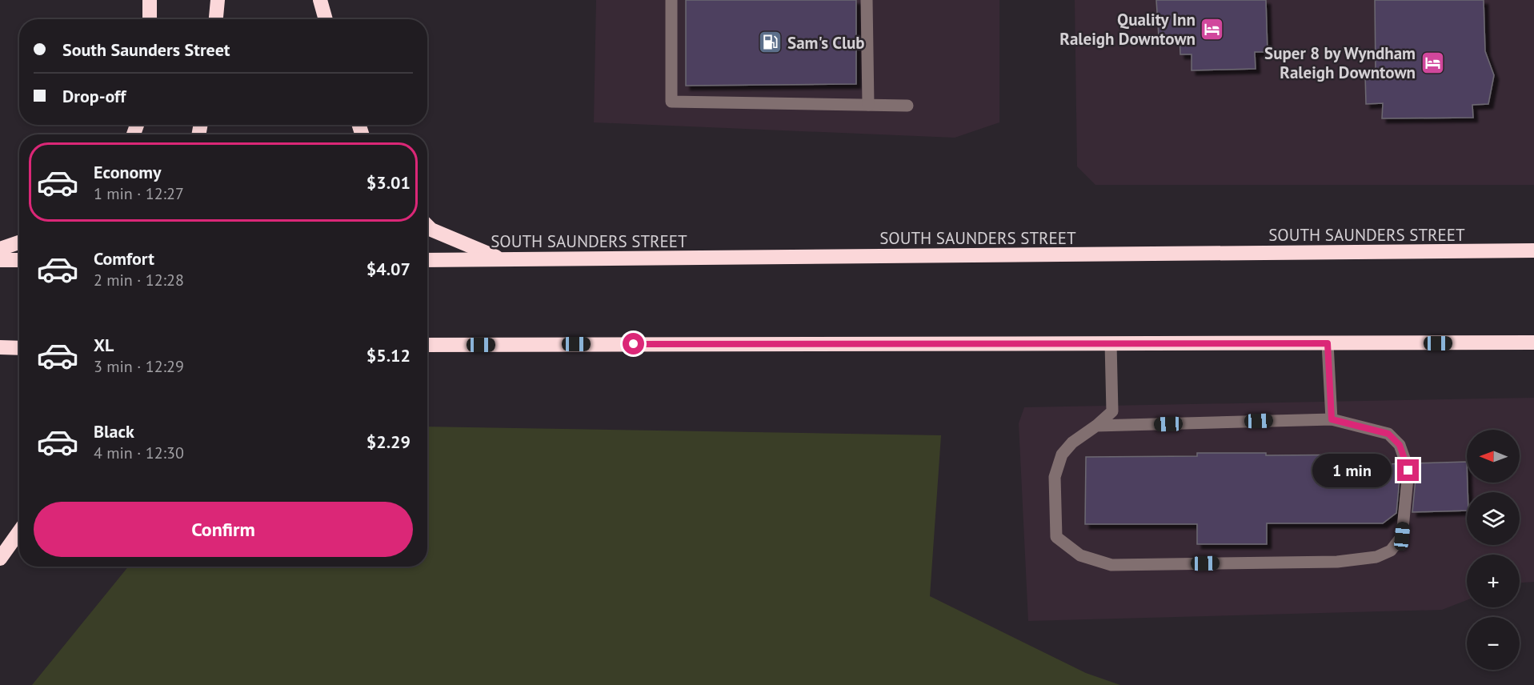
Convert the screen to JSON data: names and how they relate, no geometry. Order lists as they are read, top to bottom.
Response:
{
  "streets": {
    "highway": ["SOUTH SAUNDERS STREET"]
  },
  "places": {
    "hotel": ["Quality Inn Raleigh Downtown", "Super 8 by Wyndham Raleigh Downtown"],
    "fuel station": ["Sam's Club"]
  },
  "north": "left",
  "page": {
    "banner": ["South Saunders Street", "Drop-off"],
    "list": [
      {
        "name": "Economy",
        "note": "1 min · 12:27",
        "value": "$3.01"
      },
      {
        "name": "Comfort",
        "note": "2 min · 12:28",
        "value": "$4.07"
      },
      {
        "name": "XL",
        "note": "3 min · 12:29",
        "value": "$5.12"
      },
      {
        "name": "Black",
        "note": "4 min · 12:30",
        "value": "$2.29"
      }
    ],
    "map_buttons": ["+", "−"],
    "bubble": "1 min",
    "buttons": "Confirm"
  }
}
